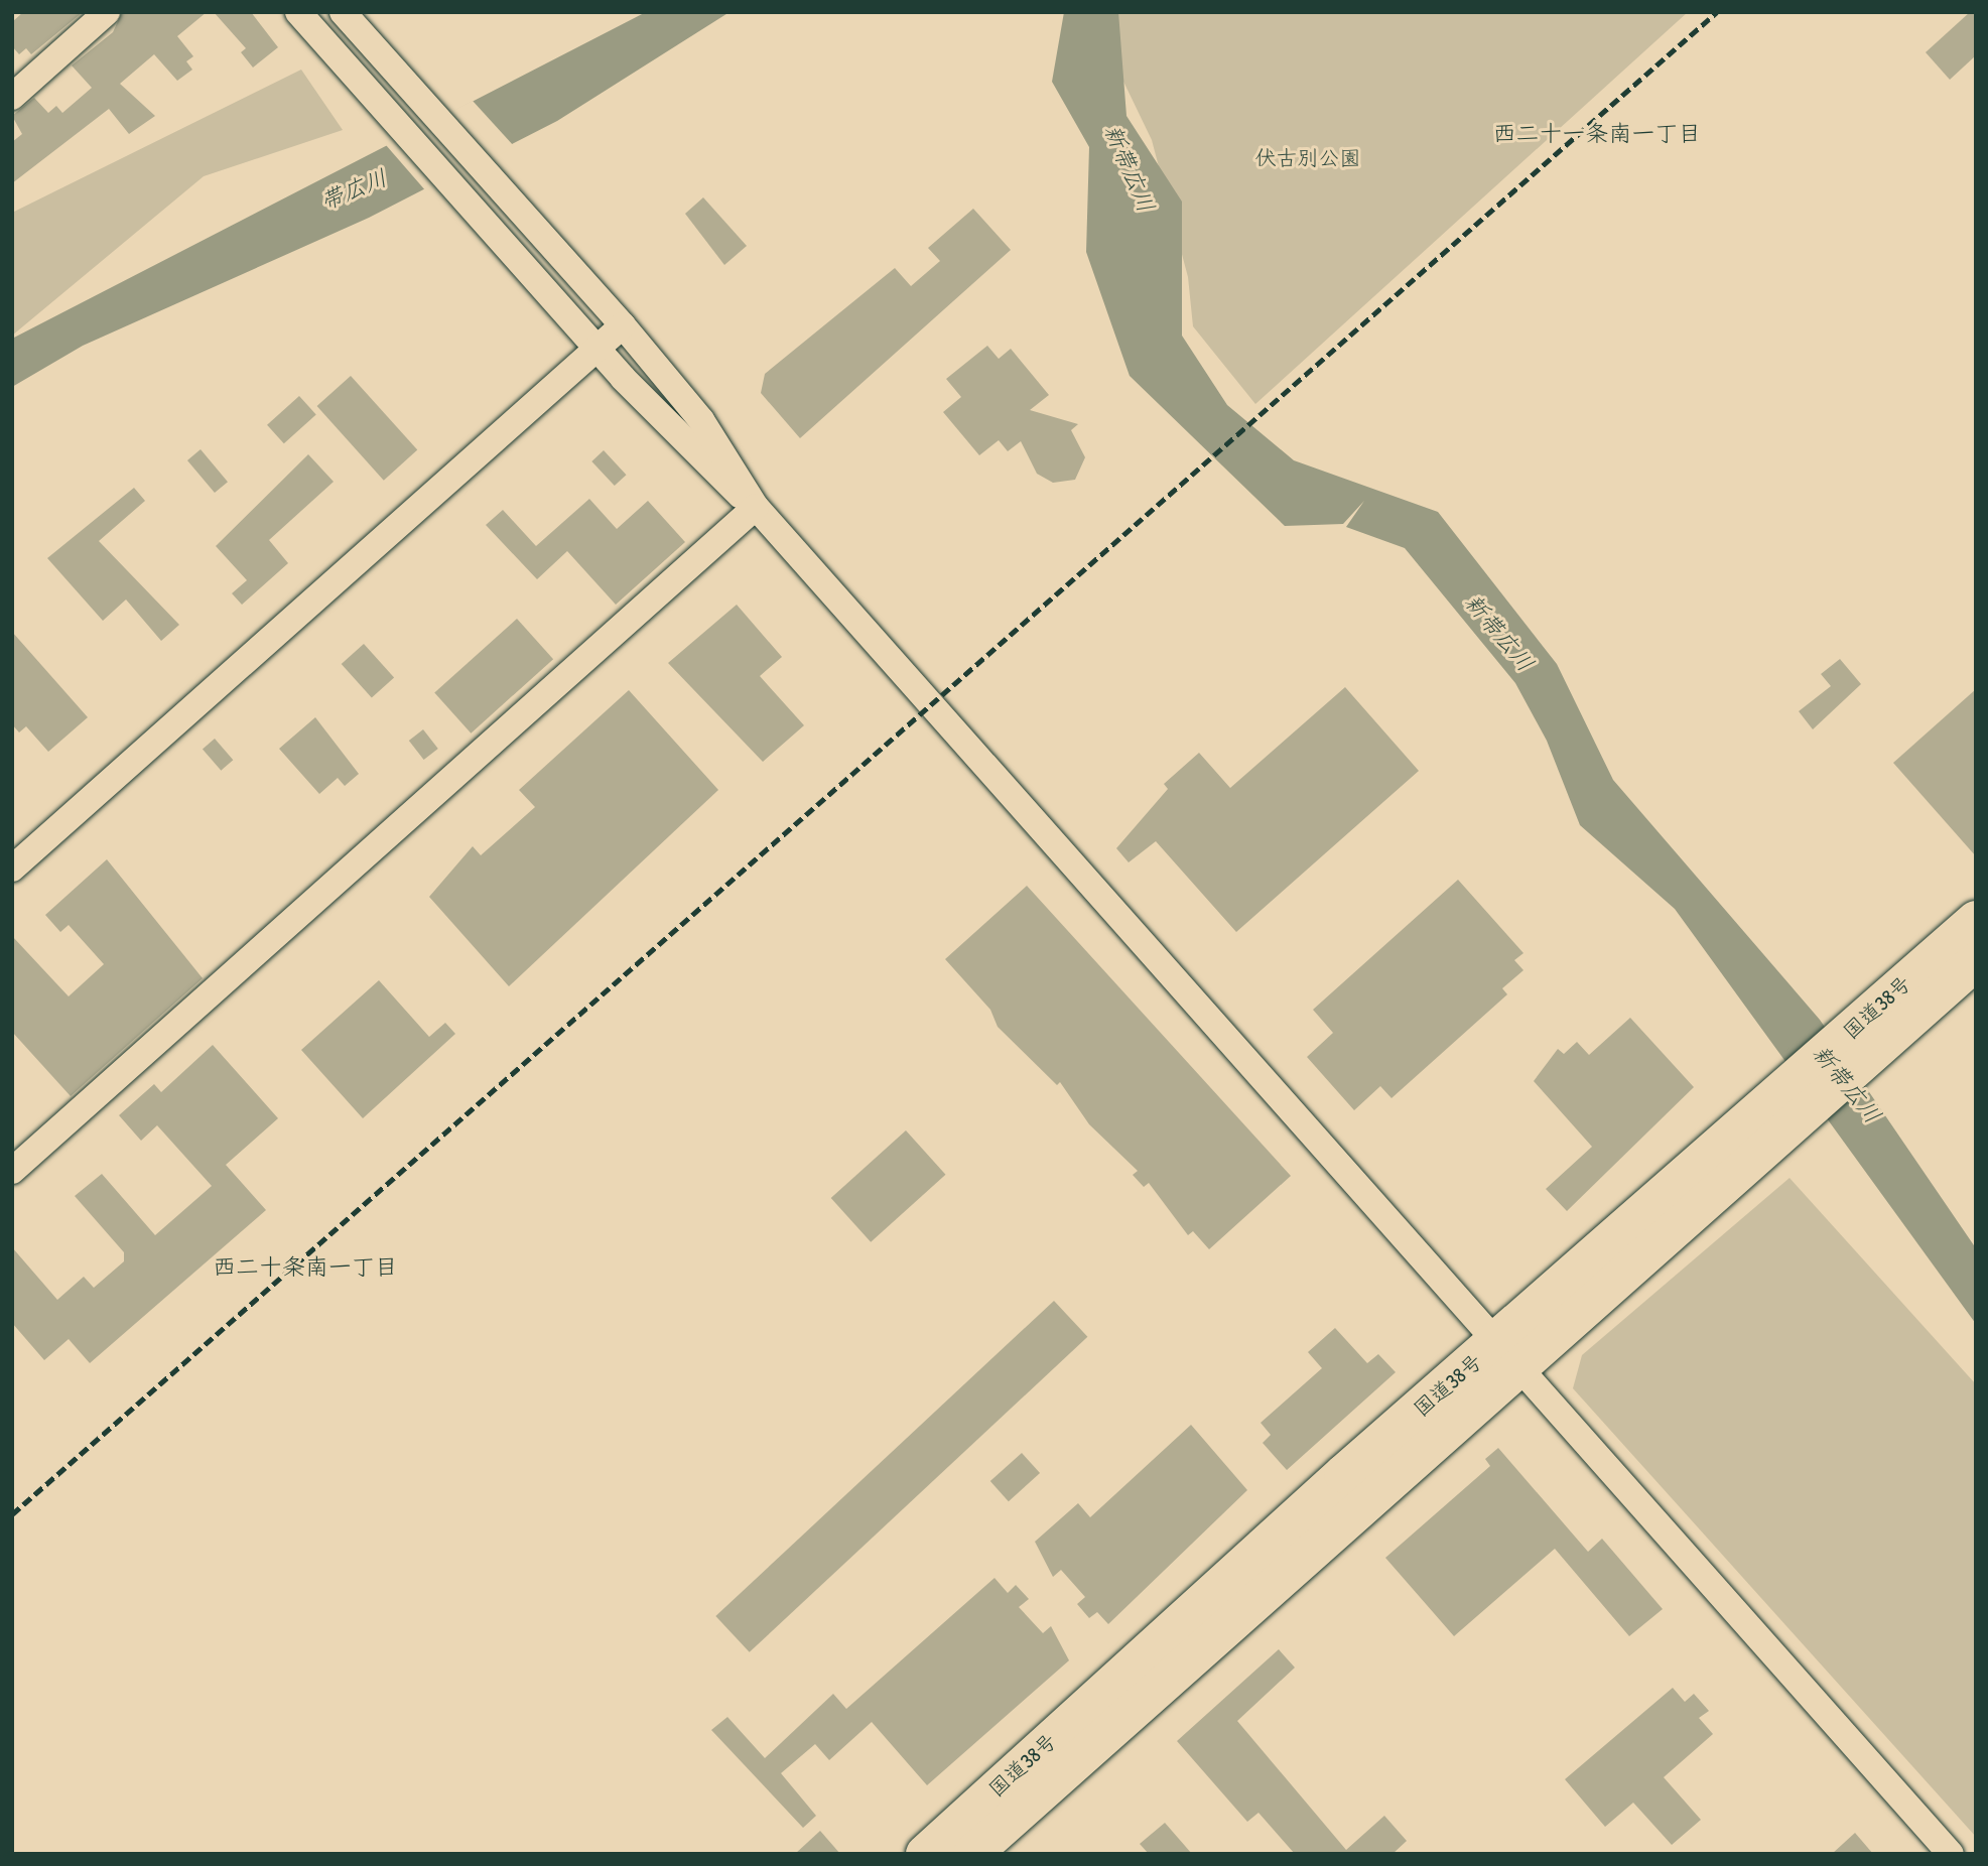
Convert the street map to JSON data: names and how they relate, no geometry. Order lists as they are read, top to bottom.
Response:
{
  "streets": {
    "highway": ["国道38号"]
  },
  "districts": ["西二十一条南一丁目", "西二十条南一丁目"],
  "water": ["新帯広川", "帯広川"],
  "parks": ["伏古別公園"]
}
